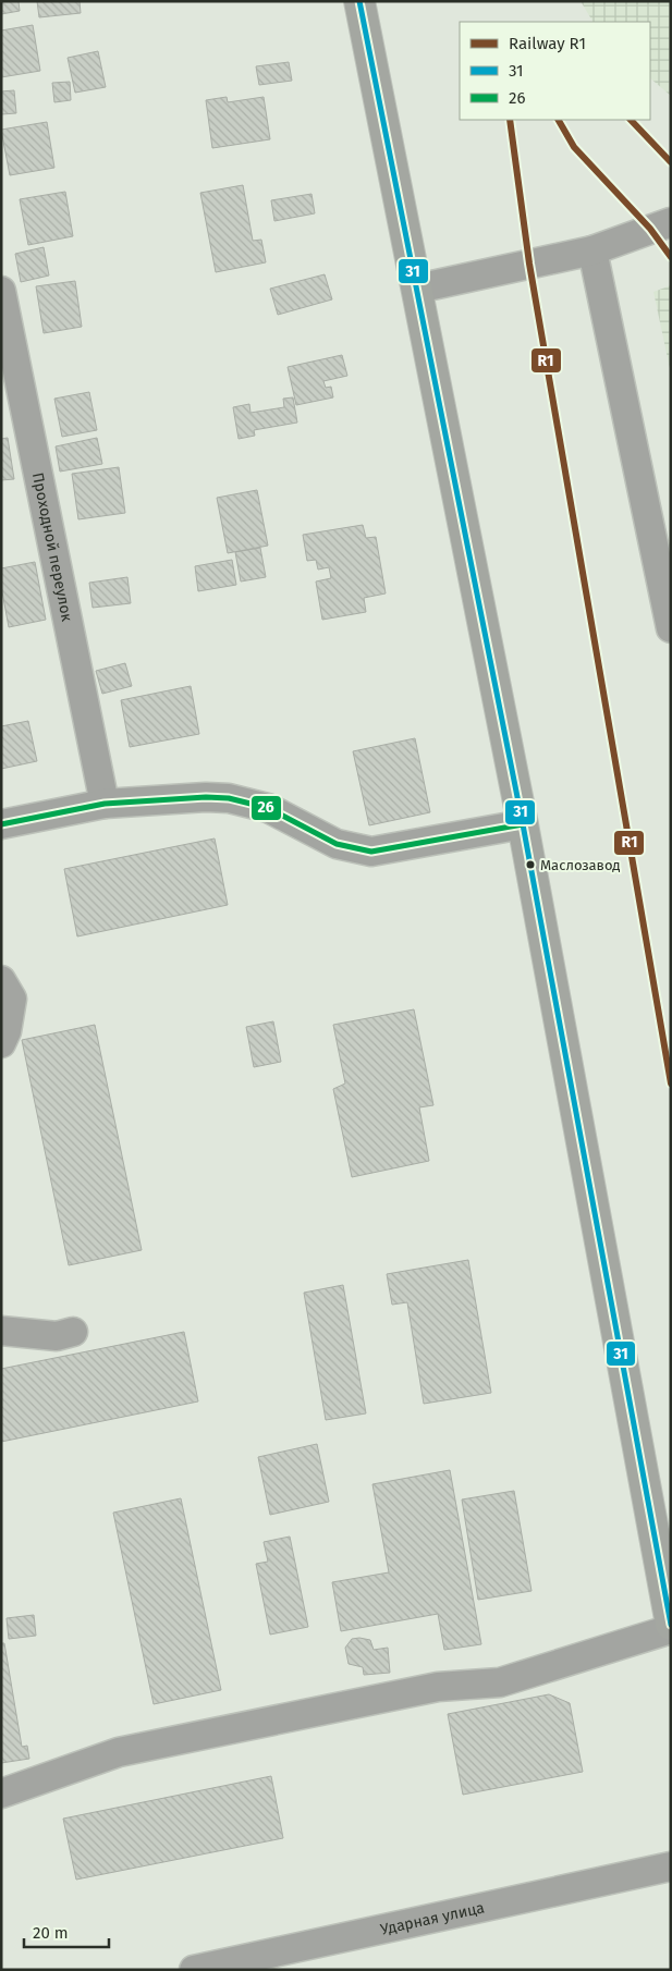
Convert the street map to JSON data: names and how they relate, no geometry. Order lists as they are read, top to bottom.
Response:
{
  "streets": {
    "street": ["Проходной переулок", "Ударная улица"]
  },
  "places": ["Маслозавод"],
  "lines": ["transit line 31", "rail line R1", "transit line 26"],
  "legend": ["Railway R1", "31", "26"],
  "scale_bar": "20 m"
}
